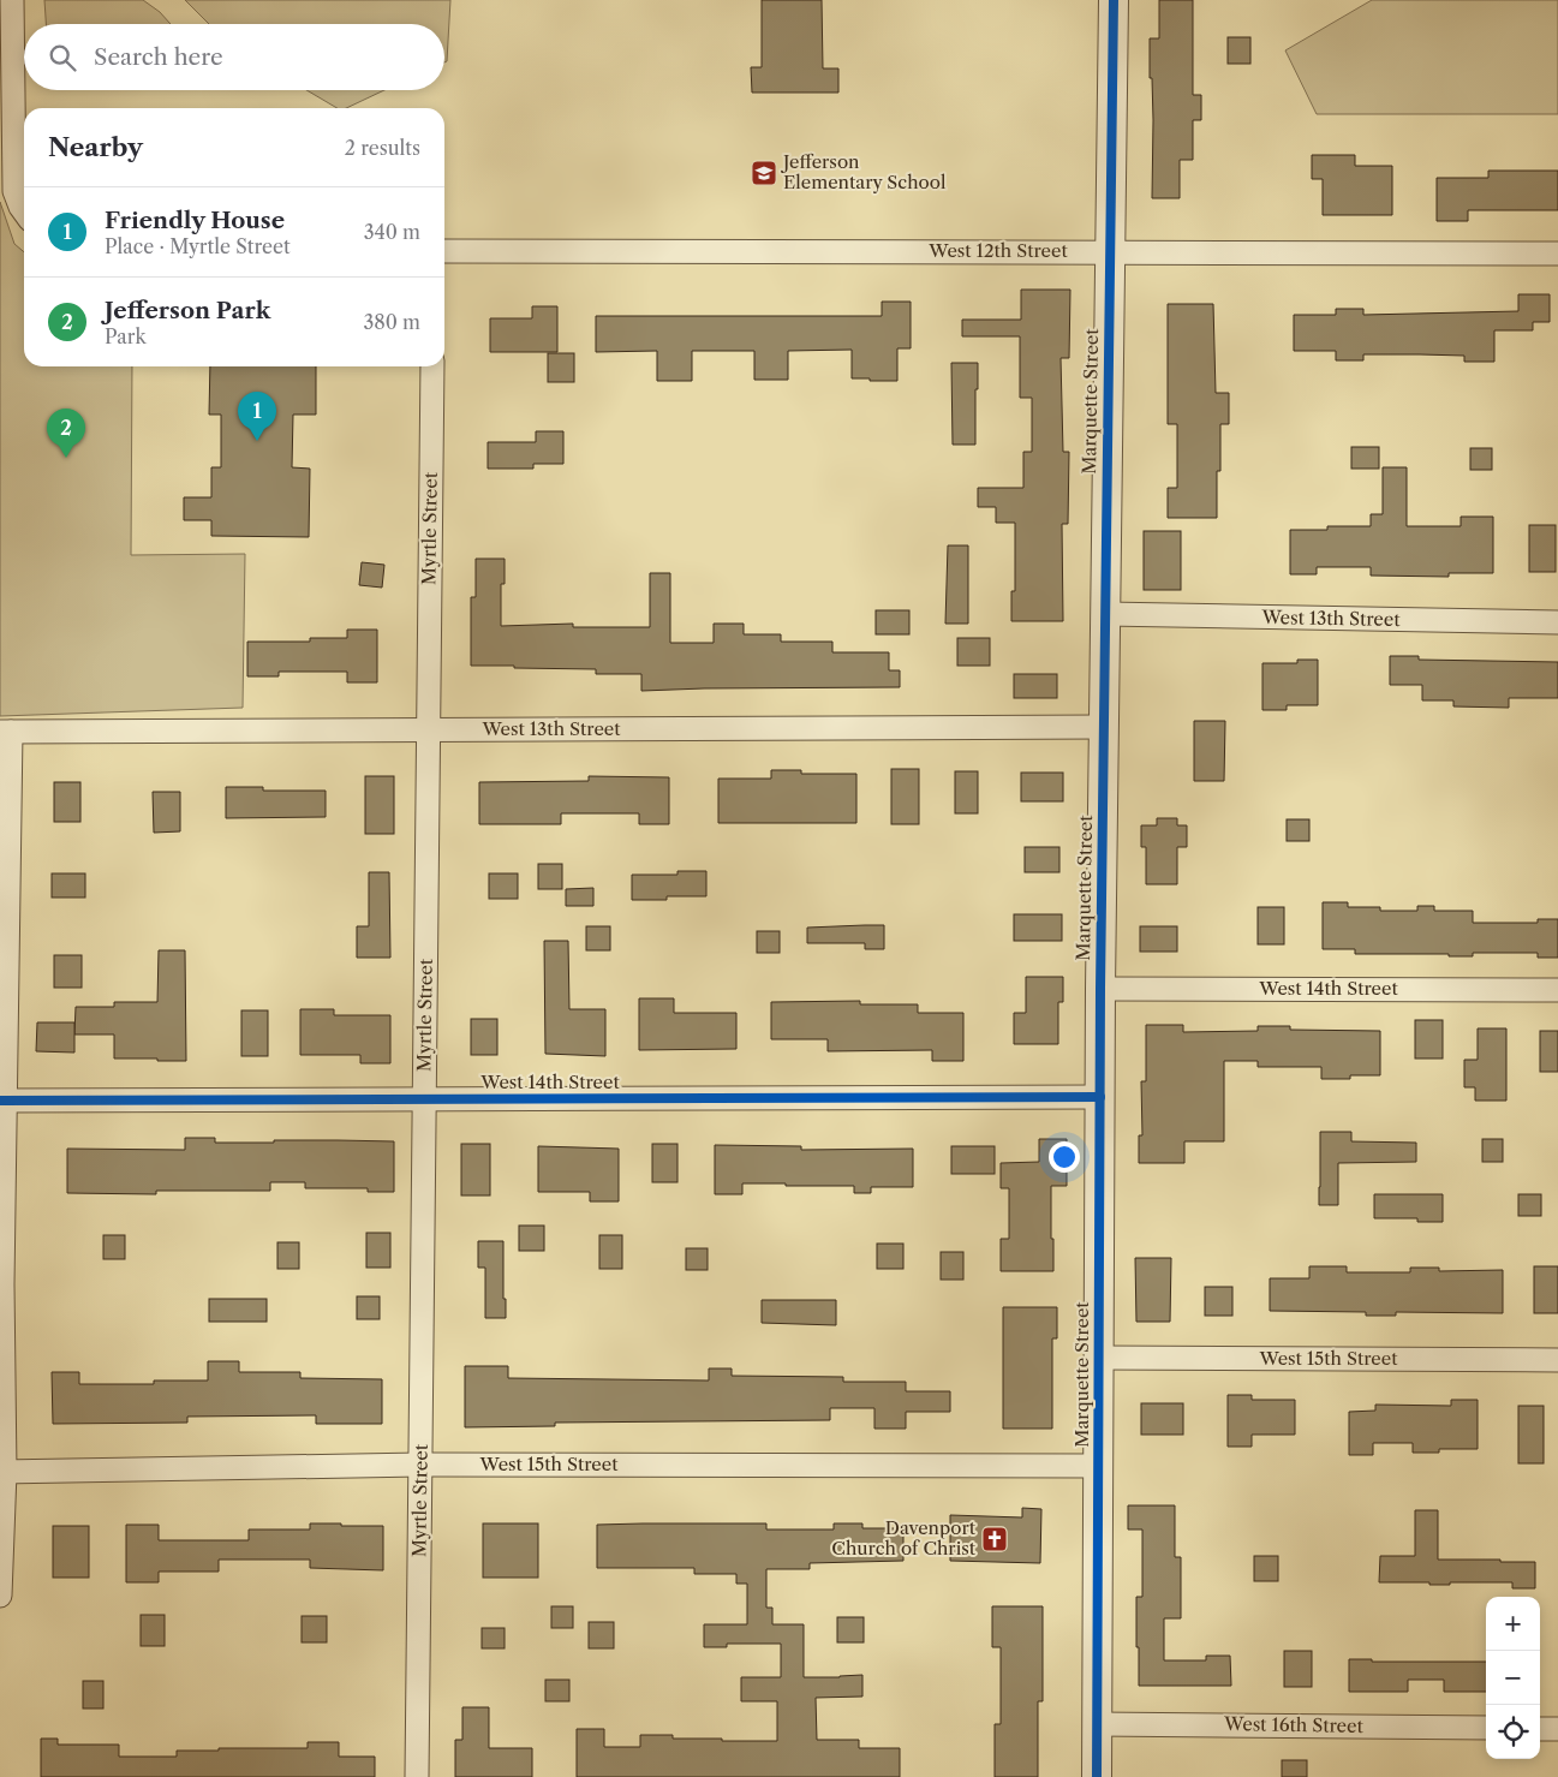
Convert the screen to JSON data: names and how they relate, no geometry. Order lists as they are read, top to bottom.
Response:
{
  "streets": {
    "street": [
      "West 12th Street",
      "Marquette Street",
      "Myrtle Street",
      "West 13th Street",
      "West 14th Street",
      "West 15th Street",
      "West 16th Street"
    ]
  },
  "crossings": [
    ["West 12th Street", "Marquette Street"],
    ["Marquette Street", "West 13th Street"],
    ["Marquette Street", "West 14th Street"],
    ["Marquette Street", "West 15th Street"],
    ["Marquette Street", "West 16th Street"],
    ["Myrtle Street", "West 13th Street"],
    ["Myrtle Street", "West 14th Street"],
    ["Myrtle Street", "West 15th Street"]
  ],
  "places": {
    "school or university": ["Jefferson Elementary School"],
    "church": ["Davenport Church of Christ"]
  },
  "page": {
    "search": "Search here",
    "heading": ["Nearby", "2 results"],
    "list": [
      {
        "mark": "1",
        "name": "Friendly House",
        "note": "Place · Myrtle Street",
        "value": "340 m"
      },
      {
        "mark": "2",
        "name": "Jefferson Park",
        "note": "Park",
        "value": "380 m"
      }
    ],
    "pins": ["1", "2"],
    "map_buttons": ["+", "−"]
  }
}
